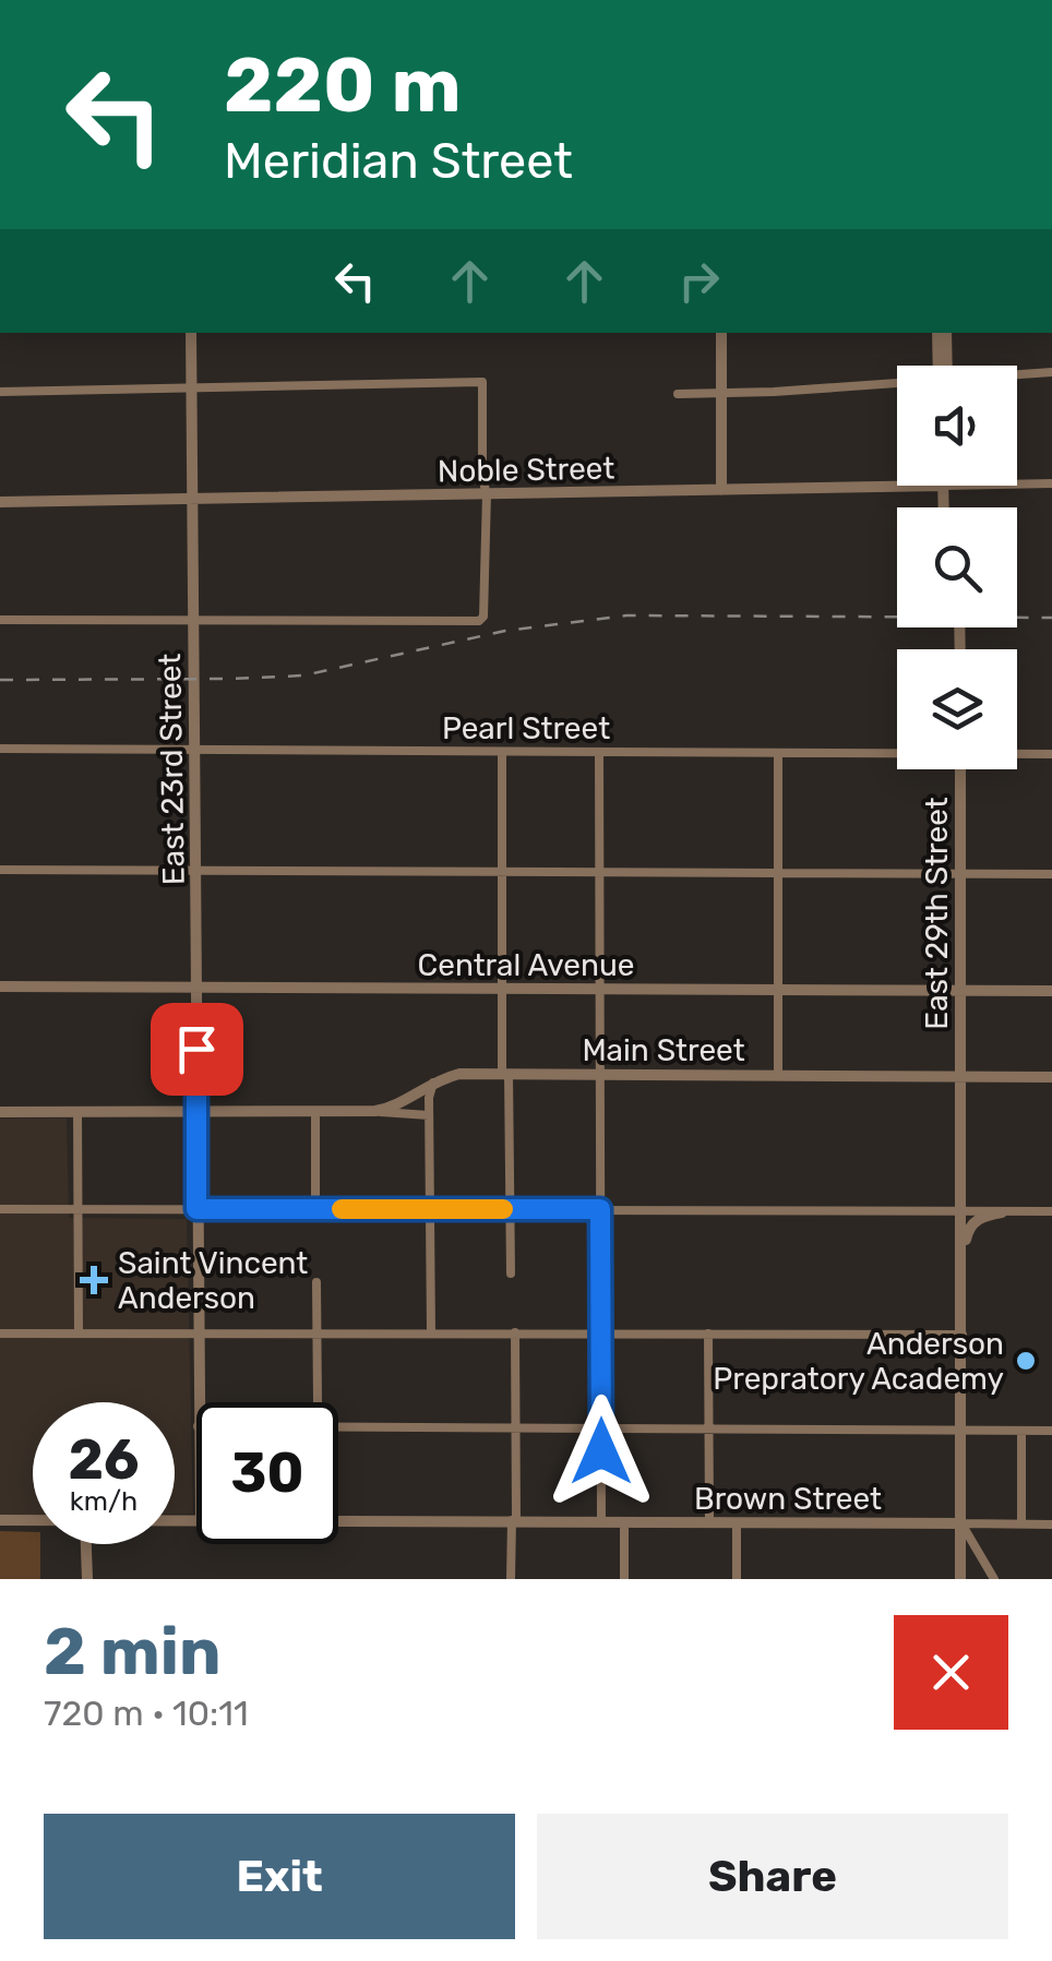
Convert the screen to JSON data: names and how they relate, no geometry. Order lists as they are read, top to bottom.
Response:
{
  "streets": {
    "street": [
      "Noble Street",
      "Pearl Street",
      "East 23rd Street",
      "East 29th Street",
      "Central Avenue",
      "Main Street",
      "Brown Street"
    ]
  },
  "crossings": [
    ["Noble Street", "East 23rd Street"],
    ["Pearl Street", "East 23rd Street"],
    ["East 23rd Street", "Central Avenue"],
    ["East 23rd Street", "Main Street"],
    ["East 29th Street", "Central Avenue"],
    ["East 29th Street", "Main Street"],
    ["East 29th Street", "Brown Street"]
  ],
  "places": {
    "health": ["Saint Vincent Anderson"],
    "other": ["Anderson Prepratory Academy"]
  },
  "page": {
    "turn": ["220 m", "Meridian Street"],
    "speed": "26 km/h",
    "limit": "30",
    "heading": ["2 min", "720 m · 10:11"],
    "buttons": ["Exit", "Share"]
  }
}
